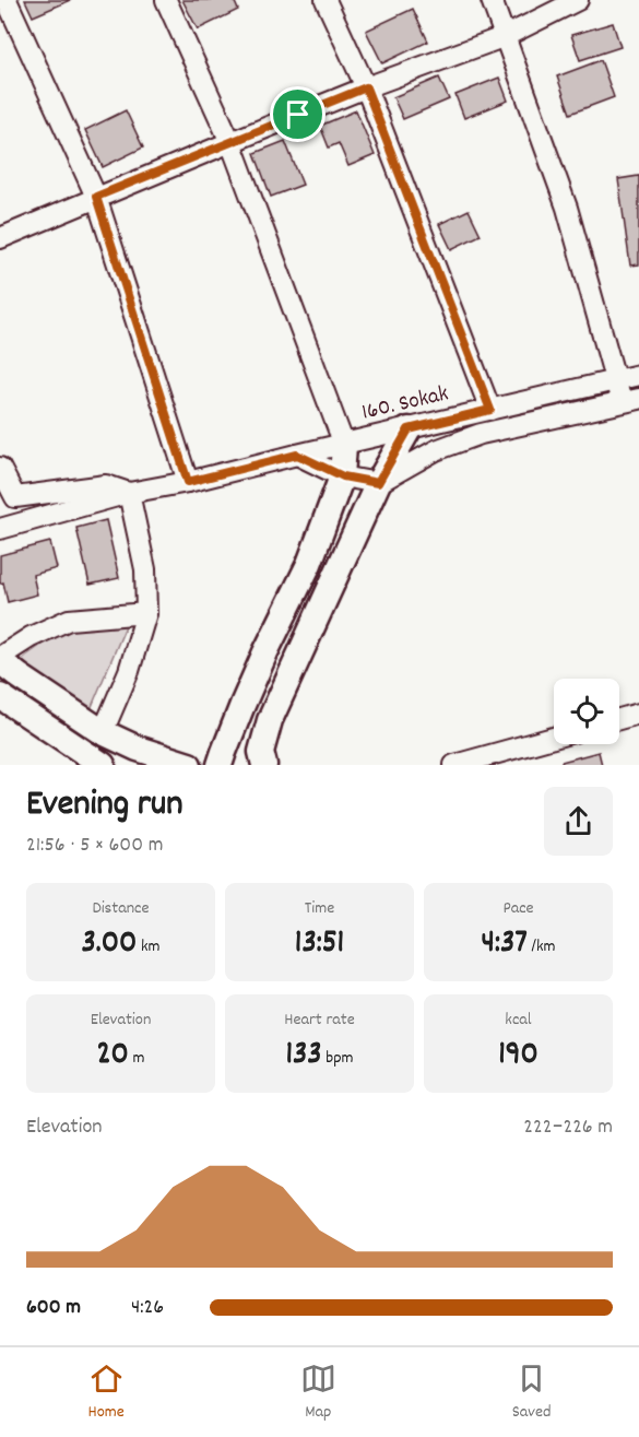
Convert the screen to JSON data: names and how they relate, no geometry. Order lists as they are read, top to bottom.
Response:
{
  "streets": {
    "street": ["160. Sokak"]
  },
  "page": {
    "heading": ["Evening run", "21:56 · 5 × 600 m"],
    "stats": [
      ["Distance", "3.00 km"],
      ["Time", "13:51"],
      ["Pace", "4:37 /km"],
      ["Elevation", "20 m"],
      ["Heart rate", "133 bpm"],
      ["kcal", "190"]
    ],
    "chart": ["Elevation", "222–226 m"],
    "list": [
      {
        "name": "600 m",
        "note": "4:26"
      }
    ],
    "tabs": ["Home", "Map", "Saved"]
  }
}
